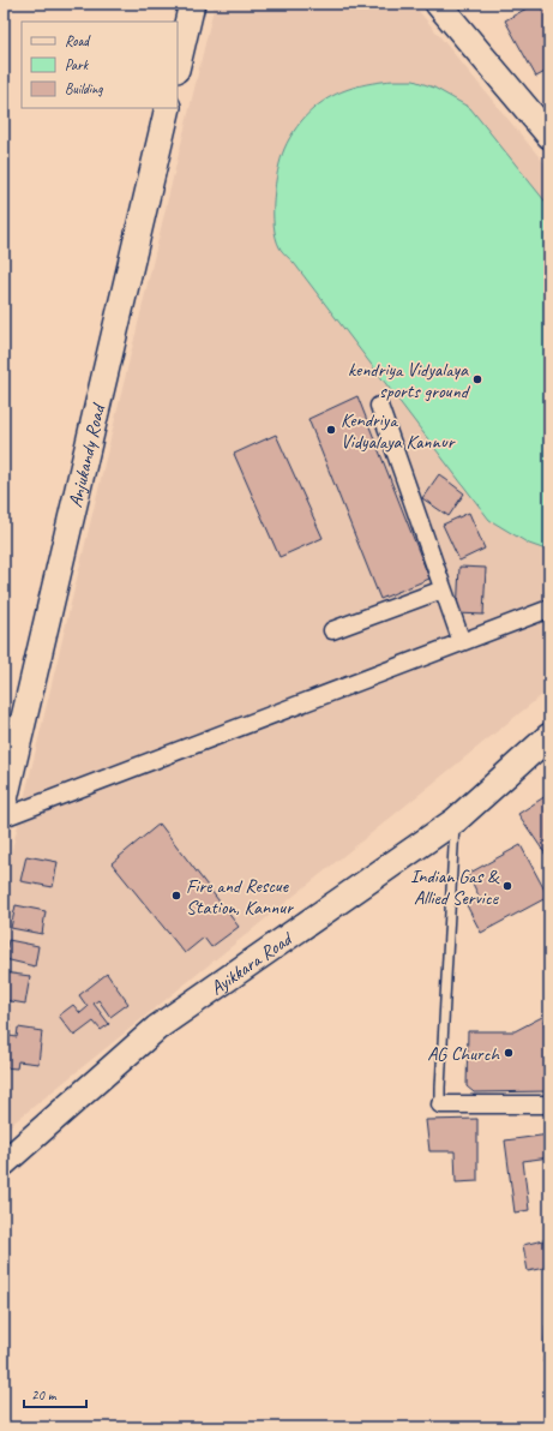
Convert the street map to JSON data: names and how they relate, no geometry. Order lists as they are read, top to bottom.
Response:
{
  "streets": {
    "main road": ["Anjukandy Road", "Ayikkara Road"]
  },
  "places": [
    "kendriya Vidyalaya sports ground",
    "Kendriya Vidyalaya Kannur",
    "Indian Gas & Allied Service",
    "Fire and Rescue Station, Kannur",
    "AG Church"
  ],
  "legend": ["Road", "Park", "Building"],
  "scale_bar": "20 m"
}
